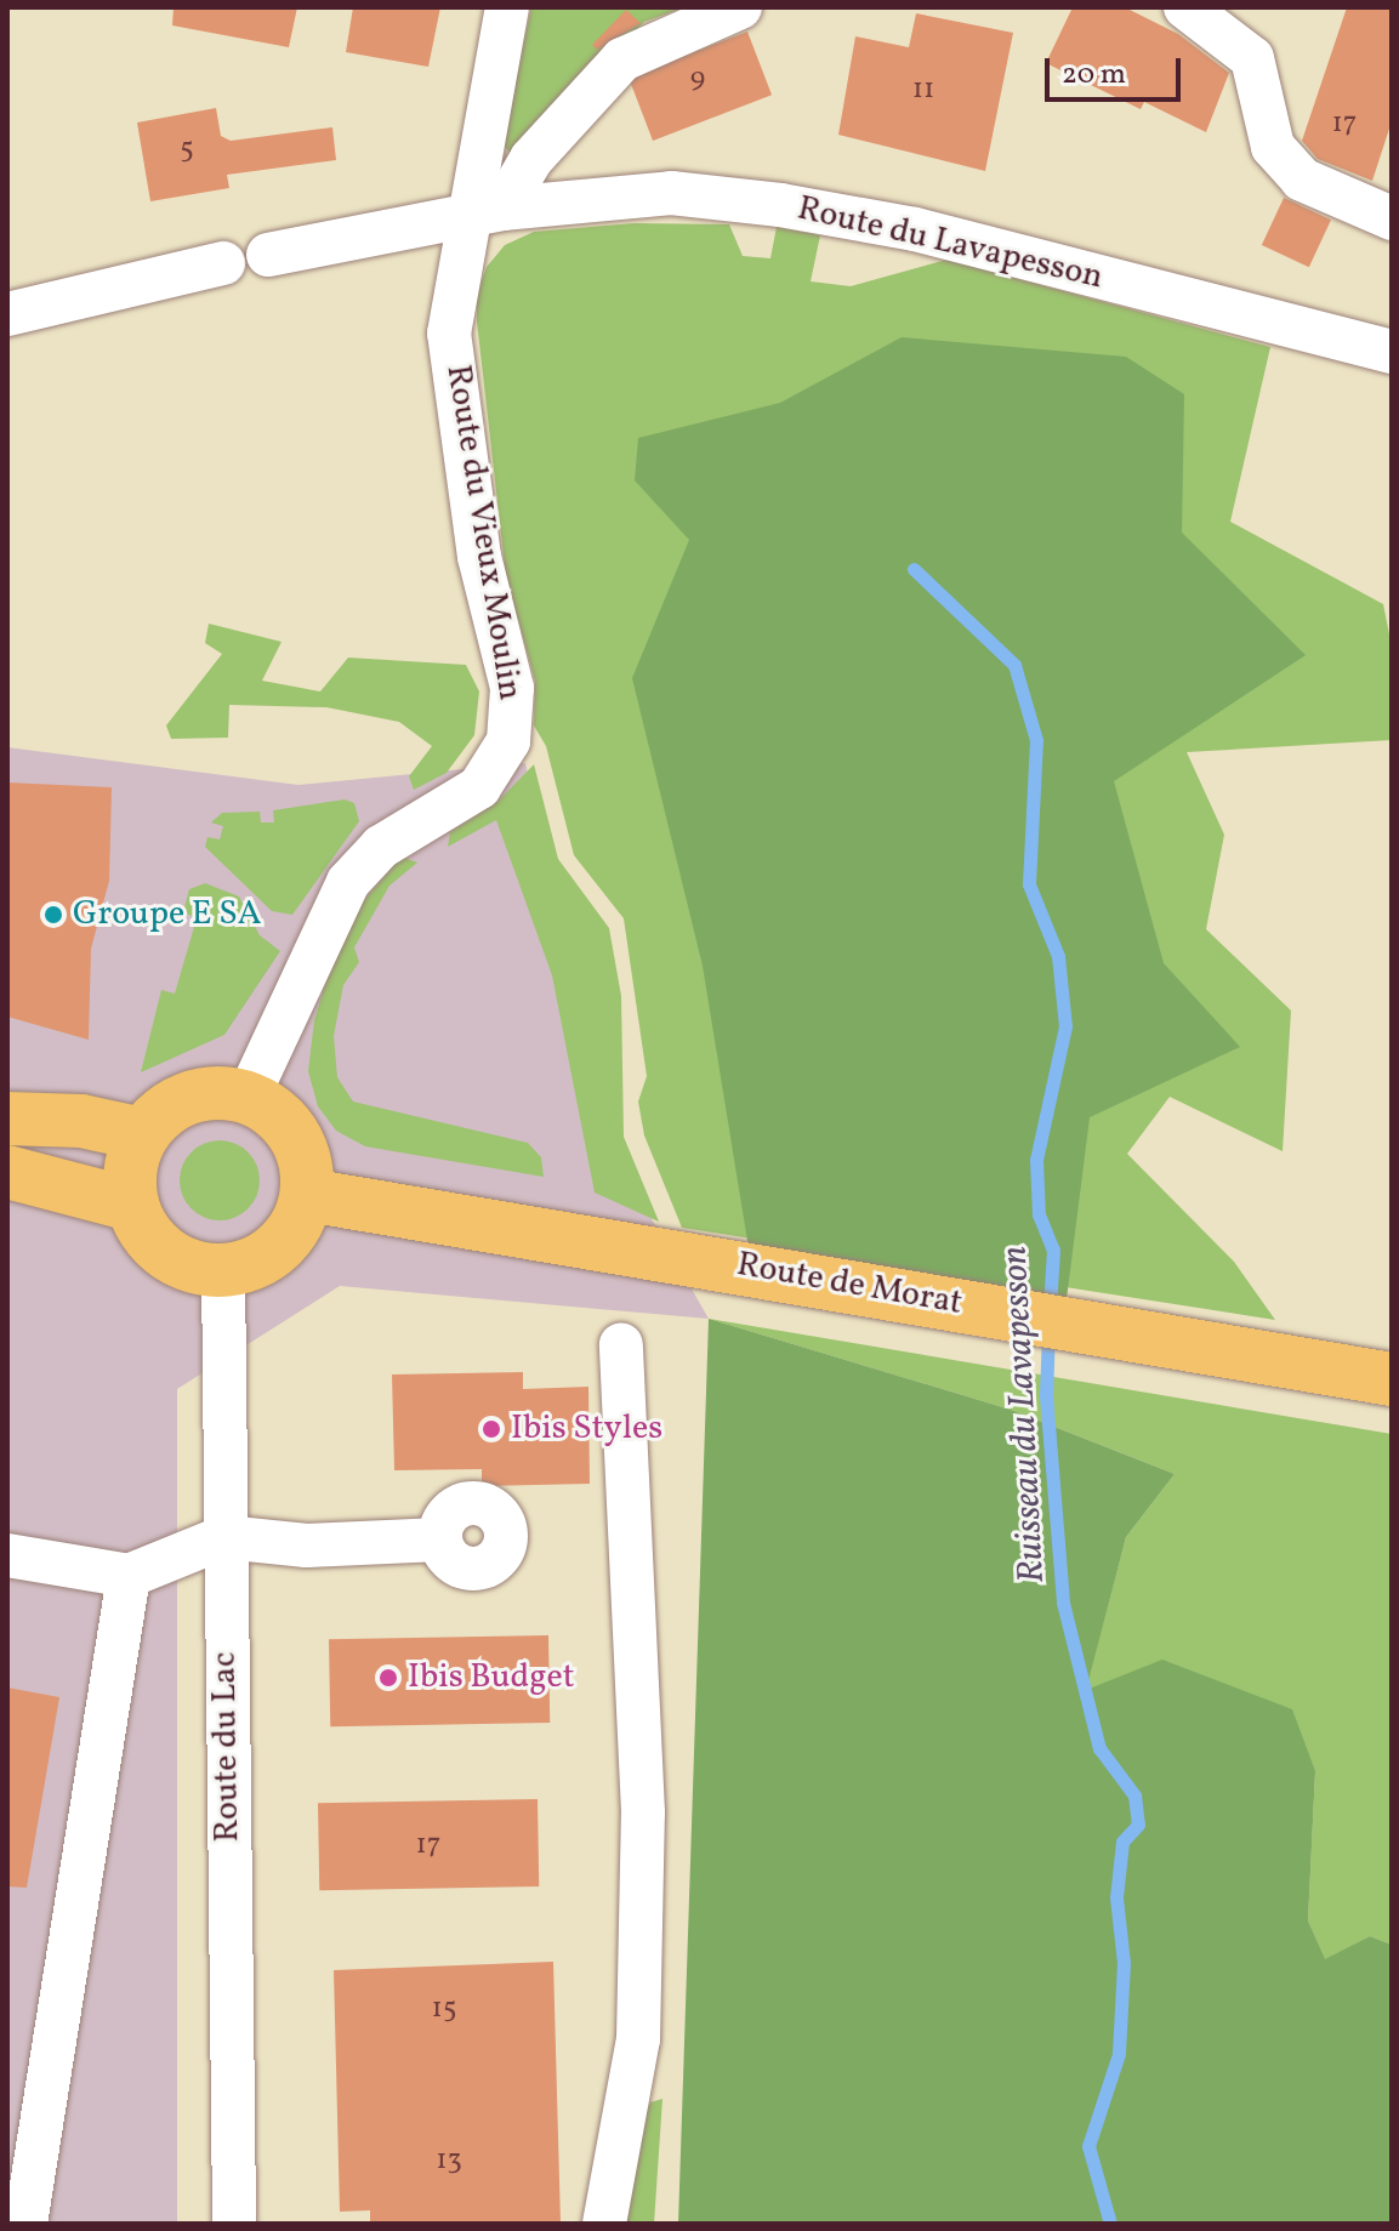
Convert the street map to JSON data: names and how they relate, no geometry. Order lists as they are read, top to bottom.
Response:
{
  "streets": {
    "main road": ["Route de Morat"],
    "street": ["Route du Lavapesson", "Route du Vieux Moulin", "Route du Lac"]
  },
  "crossings": [
    ["Route du Lavapesson", "Route du Vieux Moulin"],
    ["Route du Vieux Moulin", "Route de Morat"],
    ["Route du Vieux Moulin", "Route du Lac"],
    ["Route de Morat", "Route du Lac"]
  ],
  "water": ["Ruisseau du Lavapesson"],
  "places": ["Groupe E SA", "Ibis Styles", "Ibis Budget"],
  "house_numbers": [
    "9",
    "11",
    "17",
    "5",
    "17",
    "15",
    "13"
  ],
  "scale_bar": "20 m"
}
